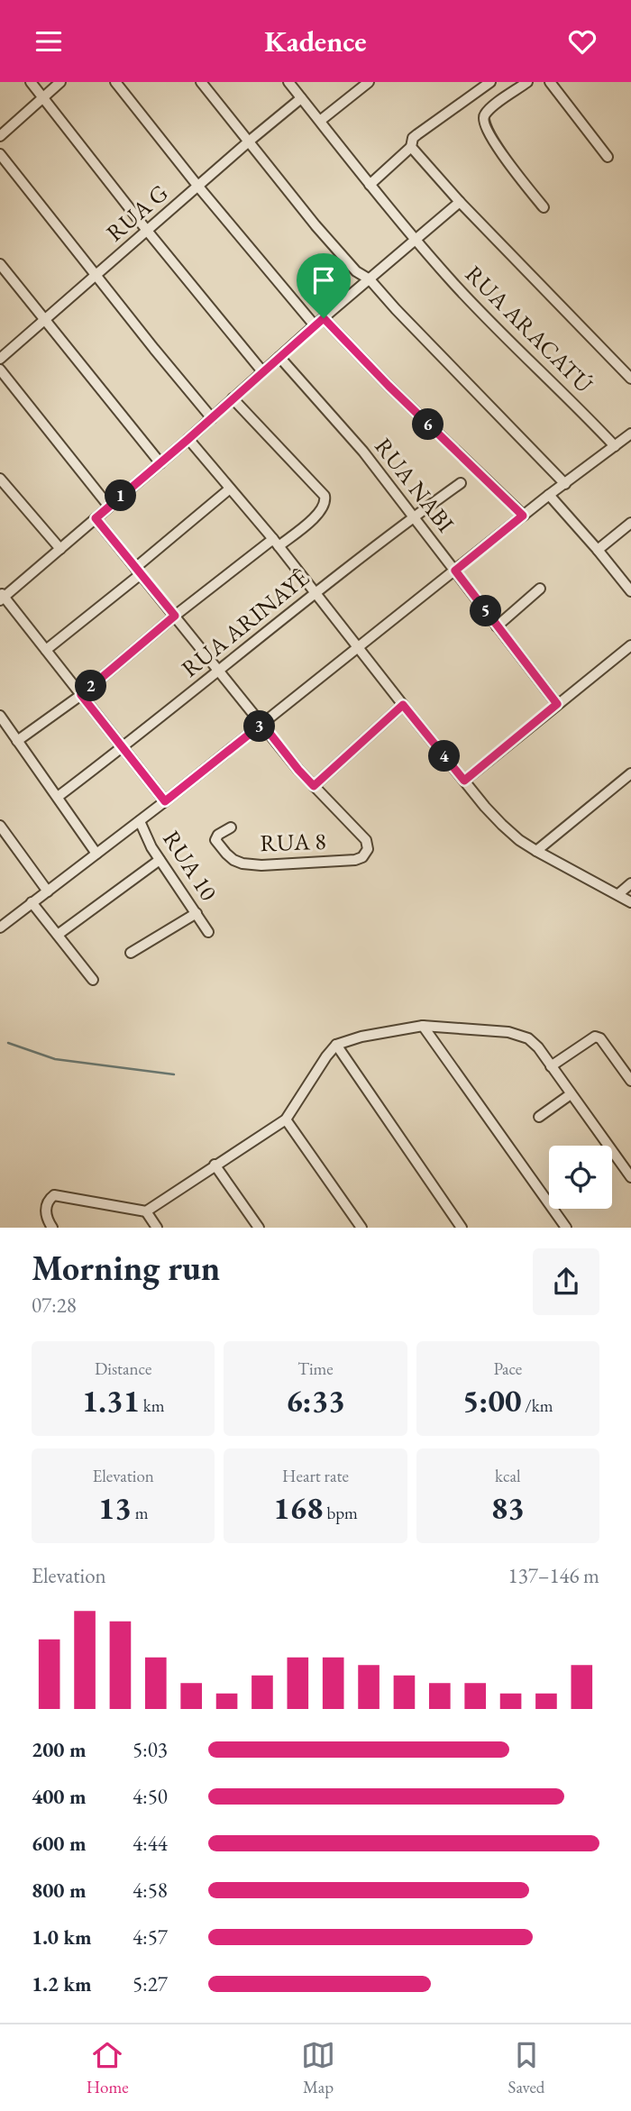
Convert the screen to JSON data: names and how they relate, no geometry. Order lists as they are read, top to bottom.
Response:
{
  "streets": {
    "street": [
      "RUA G",
      "RUA ARACATÚ",
      "RUA NABI",
      "RUA ARINAYÊ",
      "RUA 8",
      "RUA 10"
    ]
  },
  "crossings": [
    ["RUA G", "RUA ARACATÚ"],
    ["RUA NABI", "RUA ARINAYÊ"]
  ],
  "page": {
    "header": "Kadence",
    "pins": [
      "6",
      "1",
      "5",
      "2",
      "3",
      "4"
    ],
    "heading": ["Morning run", "07:28"],
    "stats": [
      ["Distance", "1.31 km"],
      ["Time", "6:33"],
      ["Pace", "5:00 /km"],
      ["Elevation", "13 m"],
      ["Heart rate", "168 bpm"],
      ["kcal", "83"]
    ],
    "chart": ["Elevation", "137–146 m"],
    "list": [
      {
        "name": "200 m",
        "note": "5:03"
      },
      {
        "name": "400 m",
        "note": "4:50"
      },
      {
        "name": "600 m",
        "note": "4:44"
      },
      {
        "name": "800 m",
        "note": "4:58"
      },
      {
        "name": "1.0 km",
        "note": "4:57"
      },
      {
        "name": "1.2 km",
        "note": "5:27"
      }
    ],
    "tabs": ["Home", "Map", "Saved"]
  }
}
